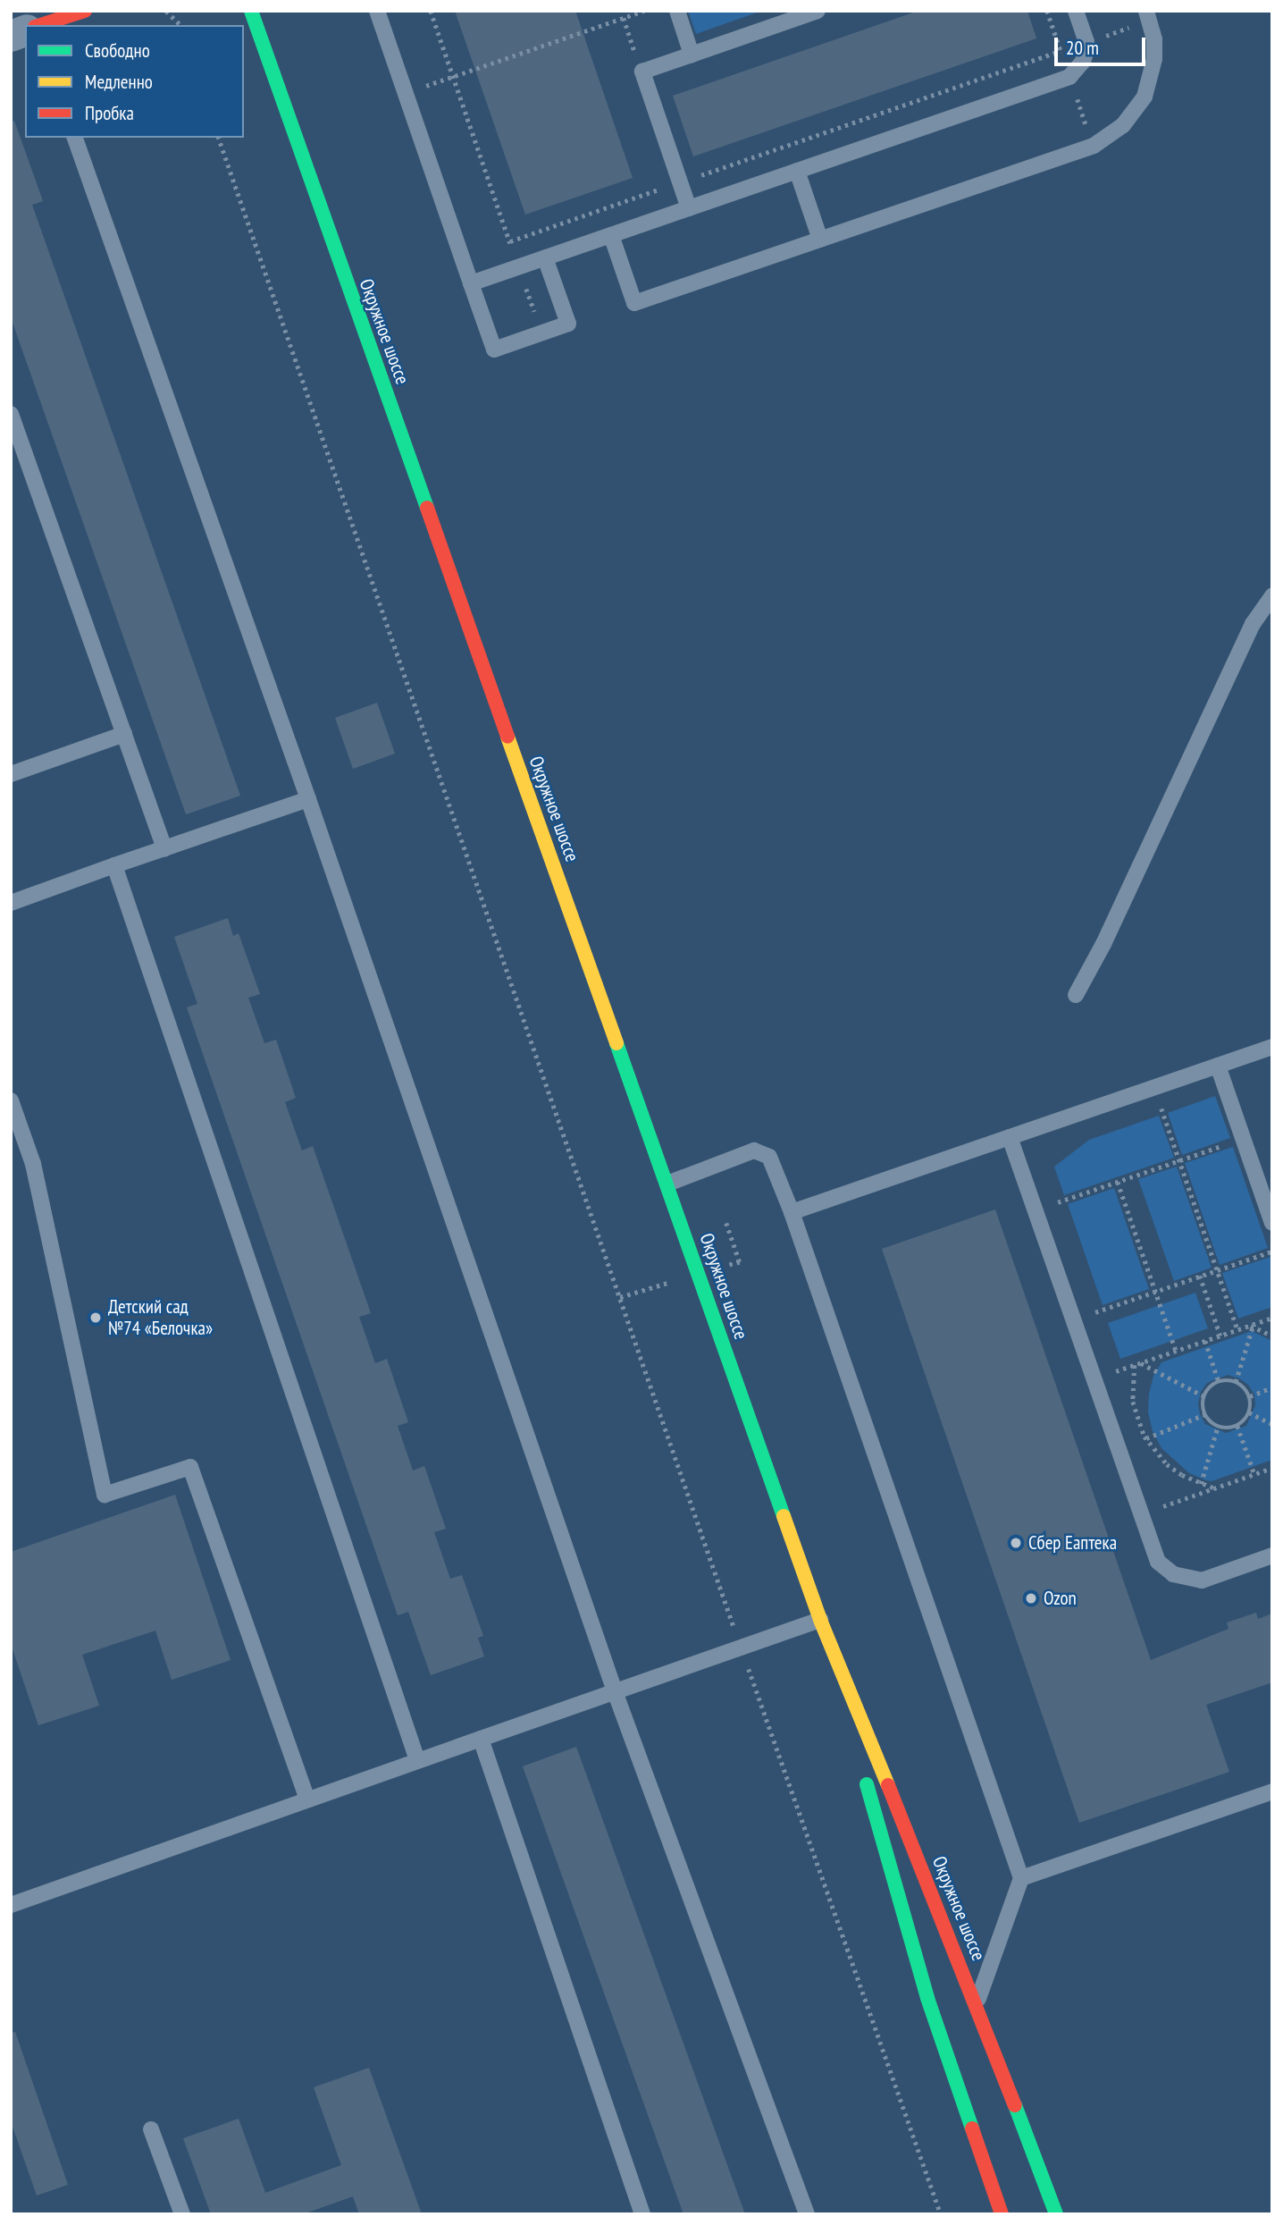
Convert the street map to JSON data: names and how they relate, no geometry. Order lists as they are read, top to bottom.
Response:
{
  "streets": {
    "main road": ["Окружное шоссе"]
  },
  "places": ["Детский сад №74 «Белочка»", "Сбер Еаптека", "Ozon"],
  "legend": ["Свободно", "Медленно", "Пробка"],
  "scale_bar": "20 m"
}
